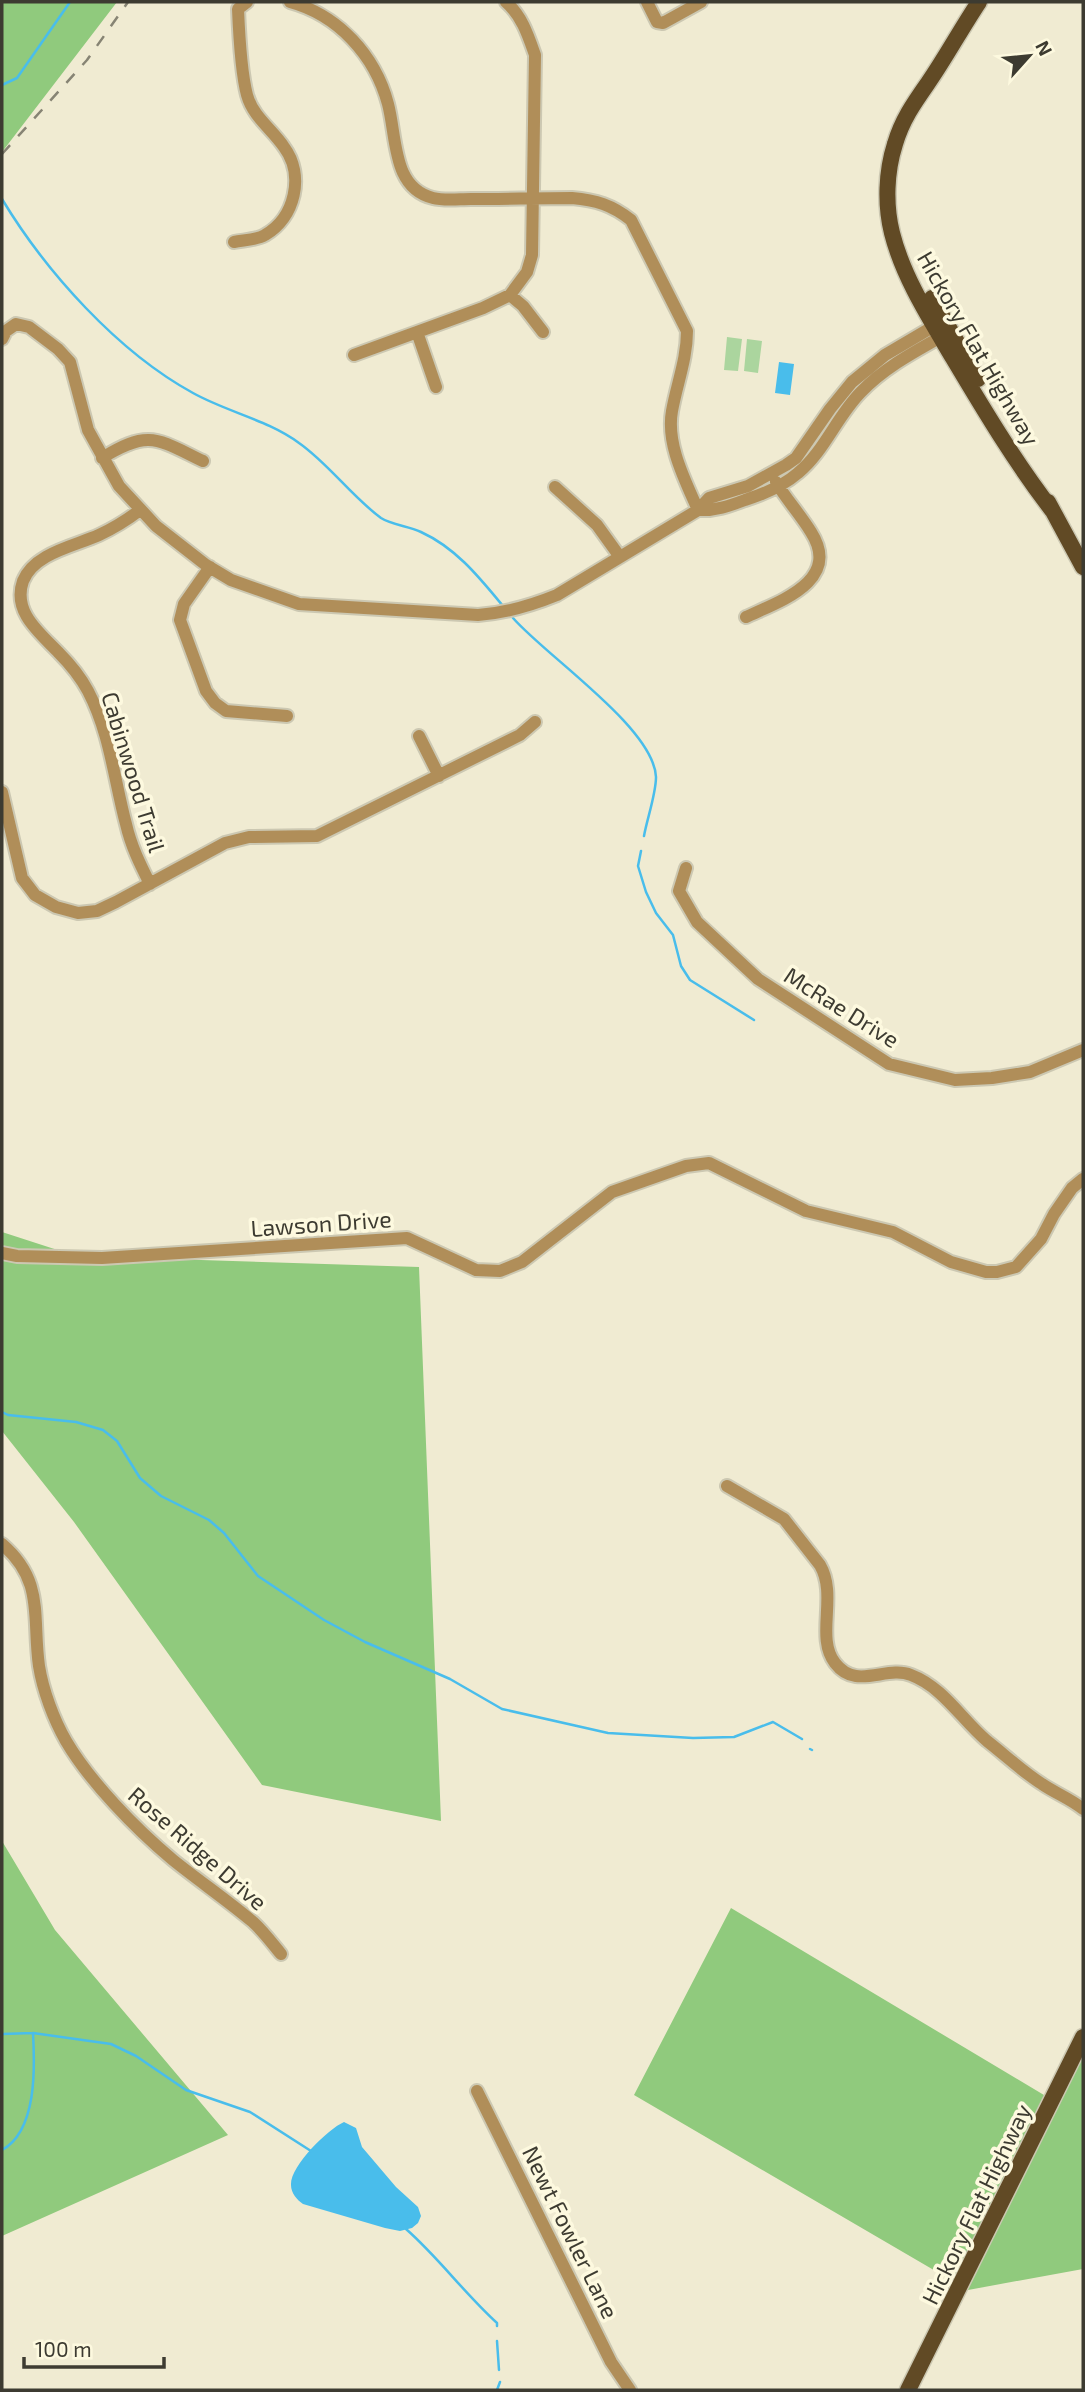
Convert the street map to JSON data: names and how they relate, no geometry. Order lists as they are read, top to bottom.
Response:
{
  "streets": {
    "main road": ["Hickory Flat Highway"],
    "street": [
      "Cabinwood Trail",
      "McRae Drive",
      "Lawson Drive",
      "Rose Ridge Drive",
      "Newt Fowler Lane"
    ]
  },
  "scale_bar": "100 m",
  "north": "top right"
}
